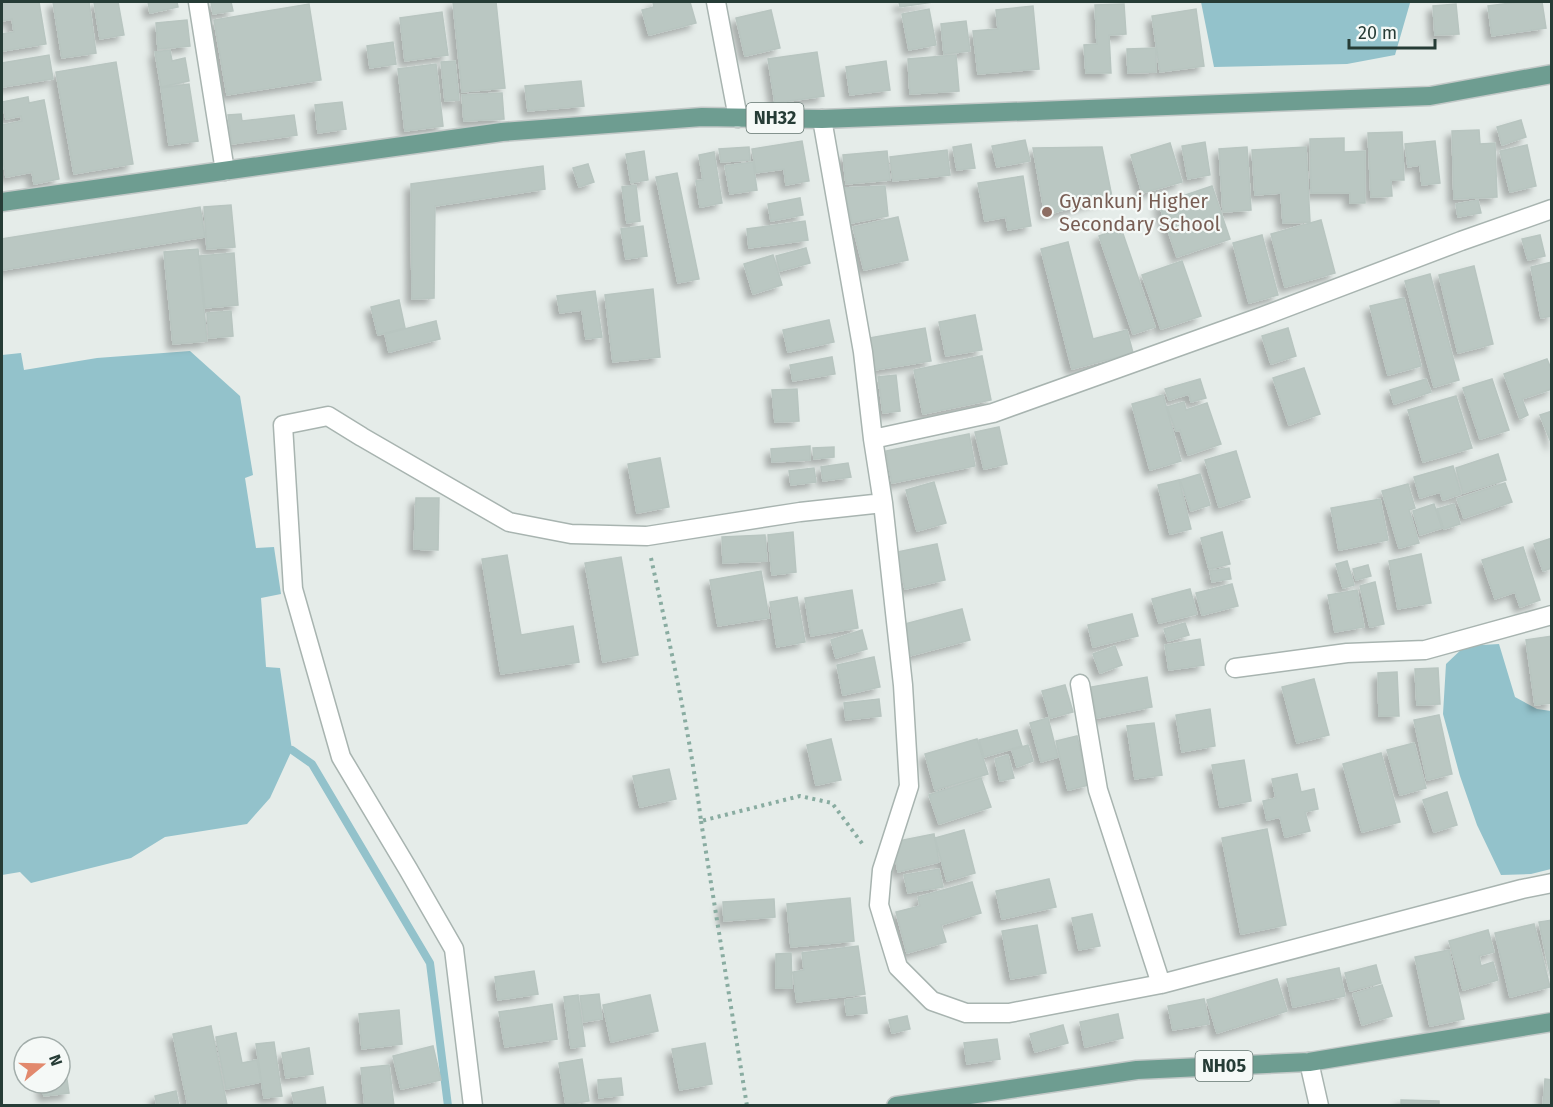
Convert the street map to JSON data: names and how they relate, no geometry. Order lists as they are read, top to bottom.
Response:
{
  "streets": {
    "main road": ["NH32", "NH05"]
  },
  "places": ["Gyankunj Higher Secondary School"],
  "scale_bar": "20 m",
  "north": "right"
}
